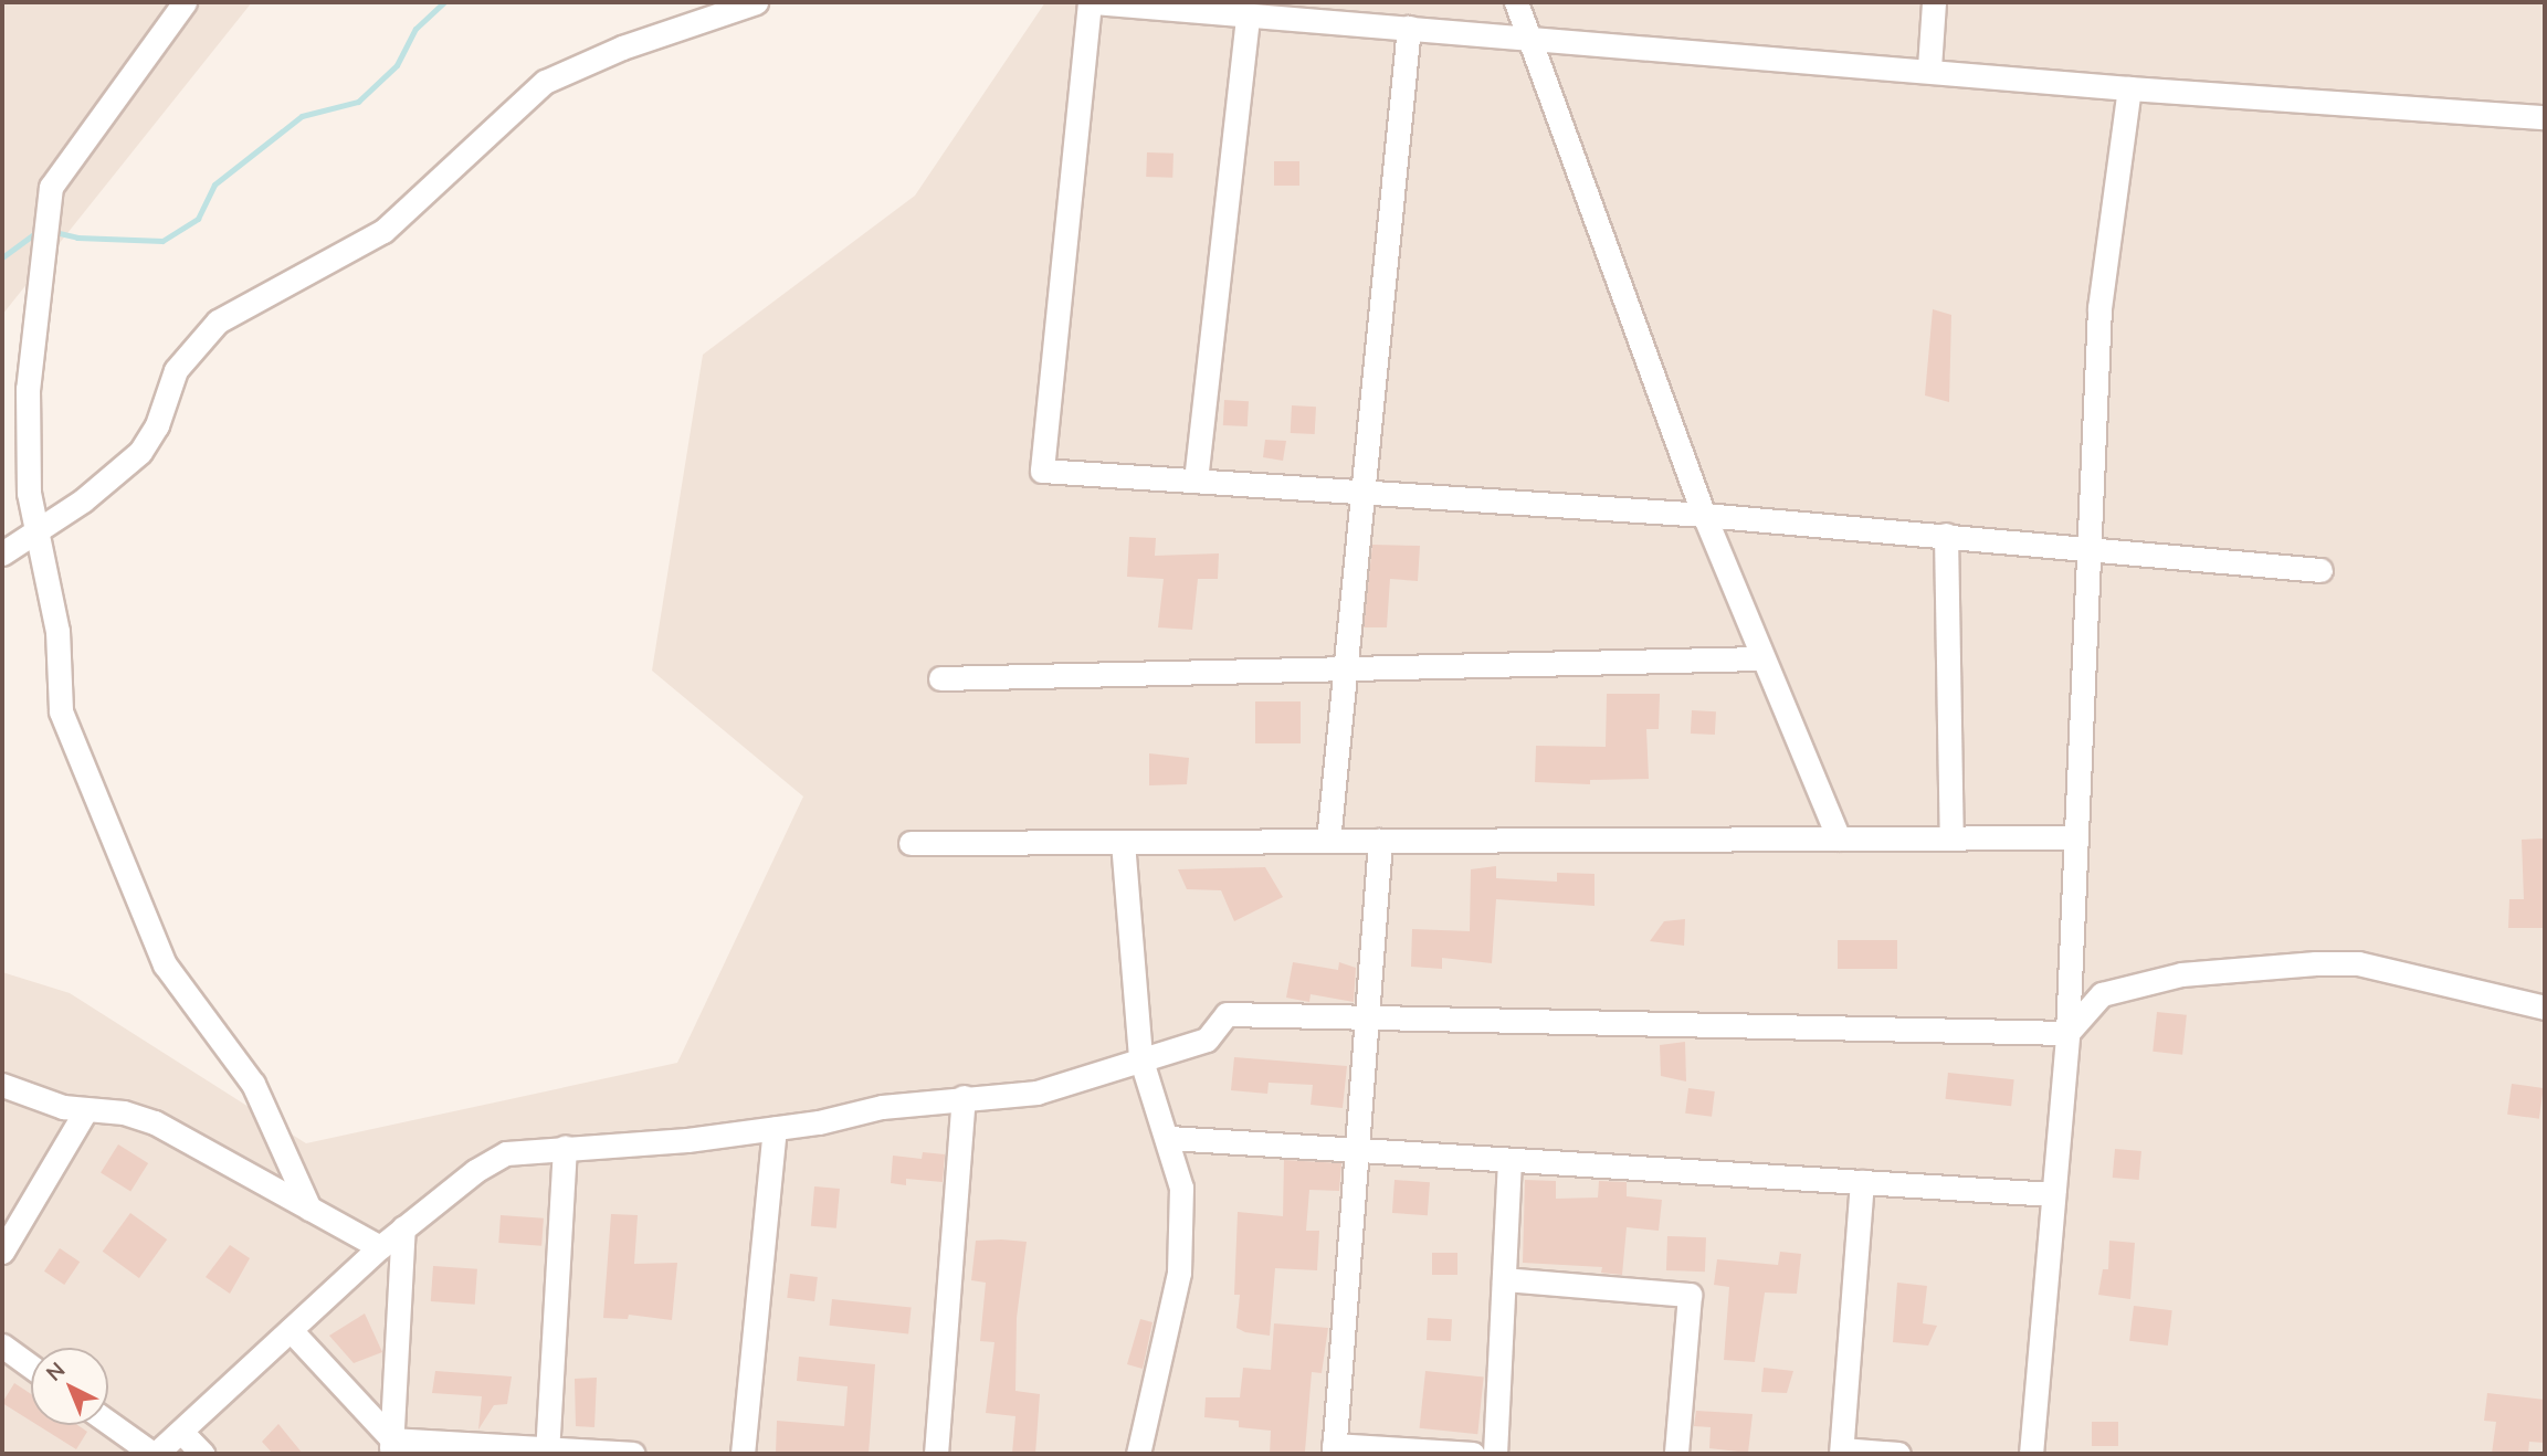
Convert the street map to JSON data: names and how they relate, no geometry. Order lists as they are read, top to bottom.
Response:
{
  "north": "top left"
}
